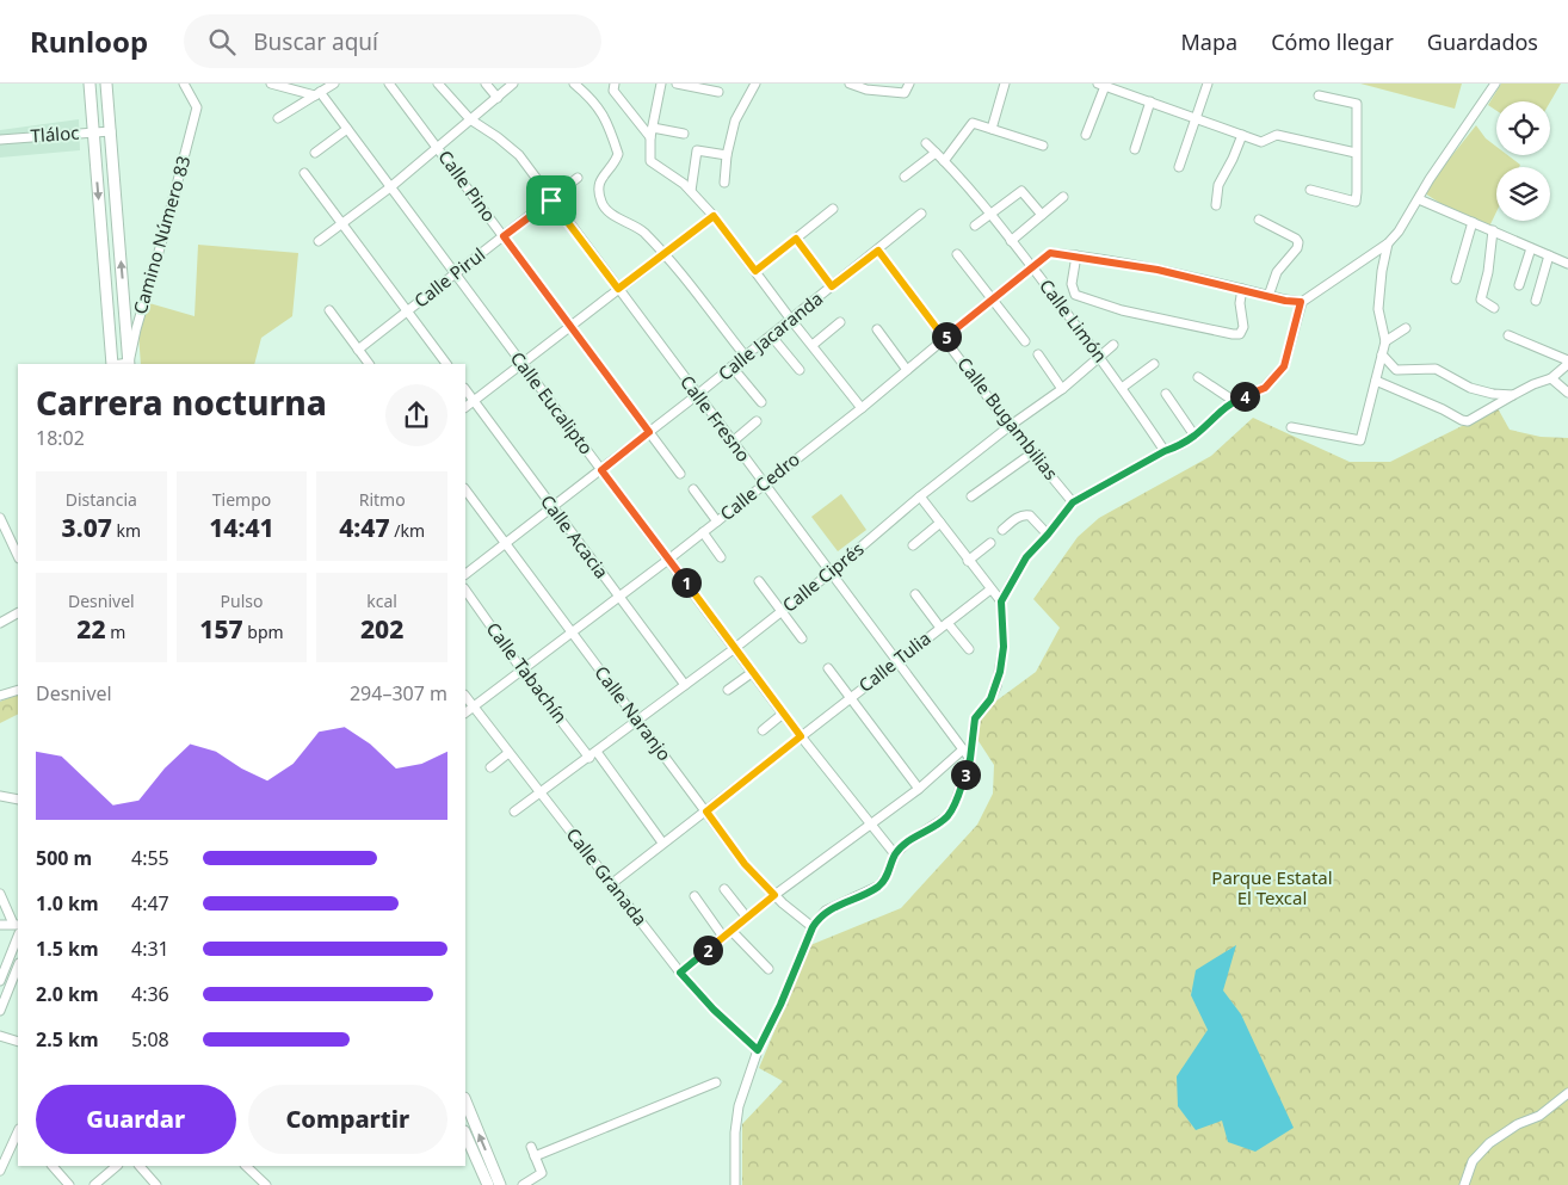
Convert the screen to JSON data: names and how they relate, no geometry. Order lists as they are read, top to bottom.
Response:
{
  "streets": {
    "street": [
      "Tláloc",
      "Calle Pino",
      "Camino Número 83",
      "Calle Pirul",
      "Calle Limón",
      "Calle Jacaranda",
      "Calle Eucalipto",
      "Calle Fresno",
      "Calle Bugambilias",
      "Calle Cedro",
      "Calle Acacia",
      "Calle Ciprés",
      "Calle Tulia",
      "Calle Tabachín",
      "Calle Naranjo",
      "Calle Granada"
    ]
  },
  "crossings": [
    ["Calle Pino", "Calle Pirul"],
    ["Calle Pino", "Calle Jacaranda"],
    ["Calle Pirul", "Calle Eucalipto"],
    ["Calle Pirul", "Calle Fresno"],
    ["Calle Limón", "Calle Cedro"],
    ["Calle Limón", "Calle Ciprés"],
    ["Calle Jacaranda", "Calle Eucalipto"],
    ["Calle Jacaranda", "Calle Fresno"],
    ["Calle Jacaranda", "Calle Bugambilias"],
    ["Calle Jacaranda", "Calle Acacia"],
    ["Calle Jacaranda", "Calle Naranjo"],
    ["Calle Eucalipto", "Calle Cedro"],
    ["Calle Eucalipto", "Calle Ciprés"],
    ["Calle Eucalipto", "Calle Tulia"],
    ["Calle Fresno", "Calle Cedro"],
    ["Calle Fresno", "Calle Ciprés"],
    ["Calle Fresno", "Calle Tulia"],
    ["Calle Bugambilias", "Calle Cedro"],
    ["Calle Bugambilias", "Calle Ciprés"],
    ["Calle Cedro", "Calle Acacia"],
    ["Calle Cedro", "Calle Tabachín"],
    ["Calle Cedro", "Calle Naranjo"],
    ["Calle Cedro", "Calle Granada"],
    ["Calle Acacia", "Calle Ciprés"],
    ["Calle Ciprés", "Calle Tabachín"],
    ["Calle Ciprés", "Calle Naranjo"],
    ["Calle Ciprés", "Calle Granada"],
    ["Calle Tulia", "Calle Naranjo"]
  ],
  "parks": ["Parque Estatal El Texcal"],
  "page": {
    "header": "Runloop",
    "search": "Buscar aquí",
    "nav": ["Mapa", "Cómo llegar", "Guardados"],
    "pins": [
      "5",
      "4",
      "1",
      "3",
      "2"
    ],
    "heading": ["Carrera nocturna", "18:02"],
    "stats": [
      ["Distancia", "3.07 km"],
      ["Tiempo", "14:41"],
      ["Ritmo", "4:47 /km"],
      ["Desnivel", "22 m"],
      ["Pulso", "157 bpm"],
      ["kcal", "202"]
    ],
    "chart": ["Desnivel", "294–307 m"],
    "list": [
      {
        "name": "500 m",
        "note": "4:55"
      },
      {
        "name": "1.0 km",
        "note": "4:47"
      },
      {
        "name": "1.5 km",
        "note": "4:31"
      },
      {
        "name": "2.0 km",
        "note": "4:36"
      },
      {
        "name": "2.5 km",
        "note": "5:08"
      }
    ],
    "buttons": ["Guardar", "Compartir"]
  }
}
